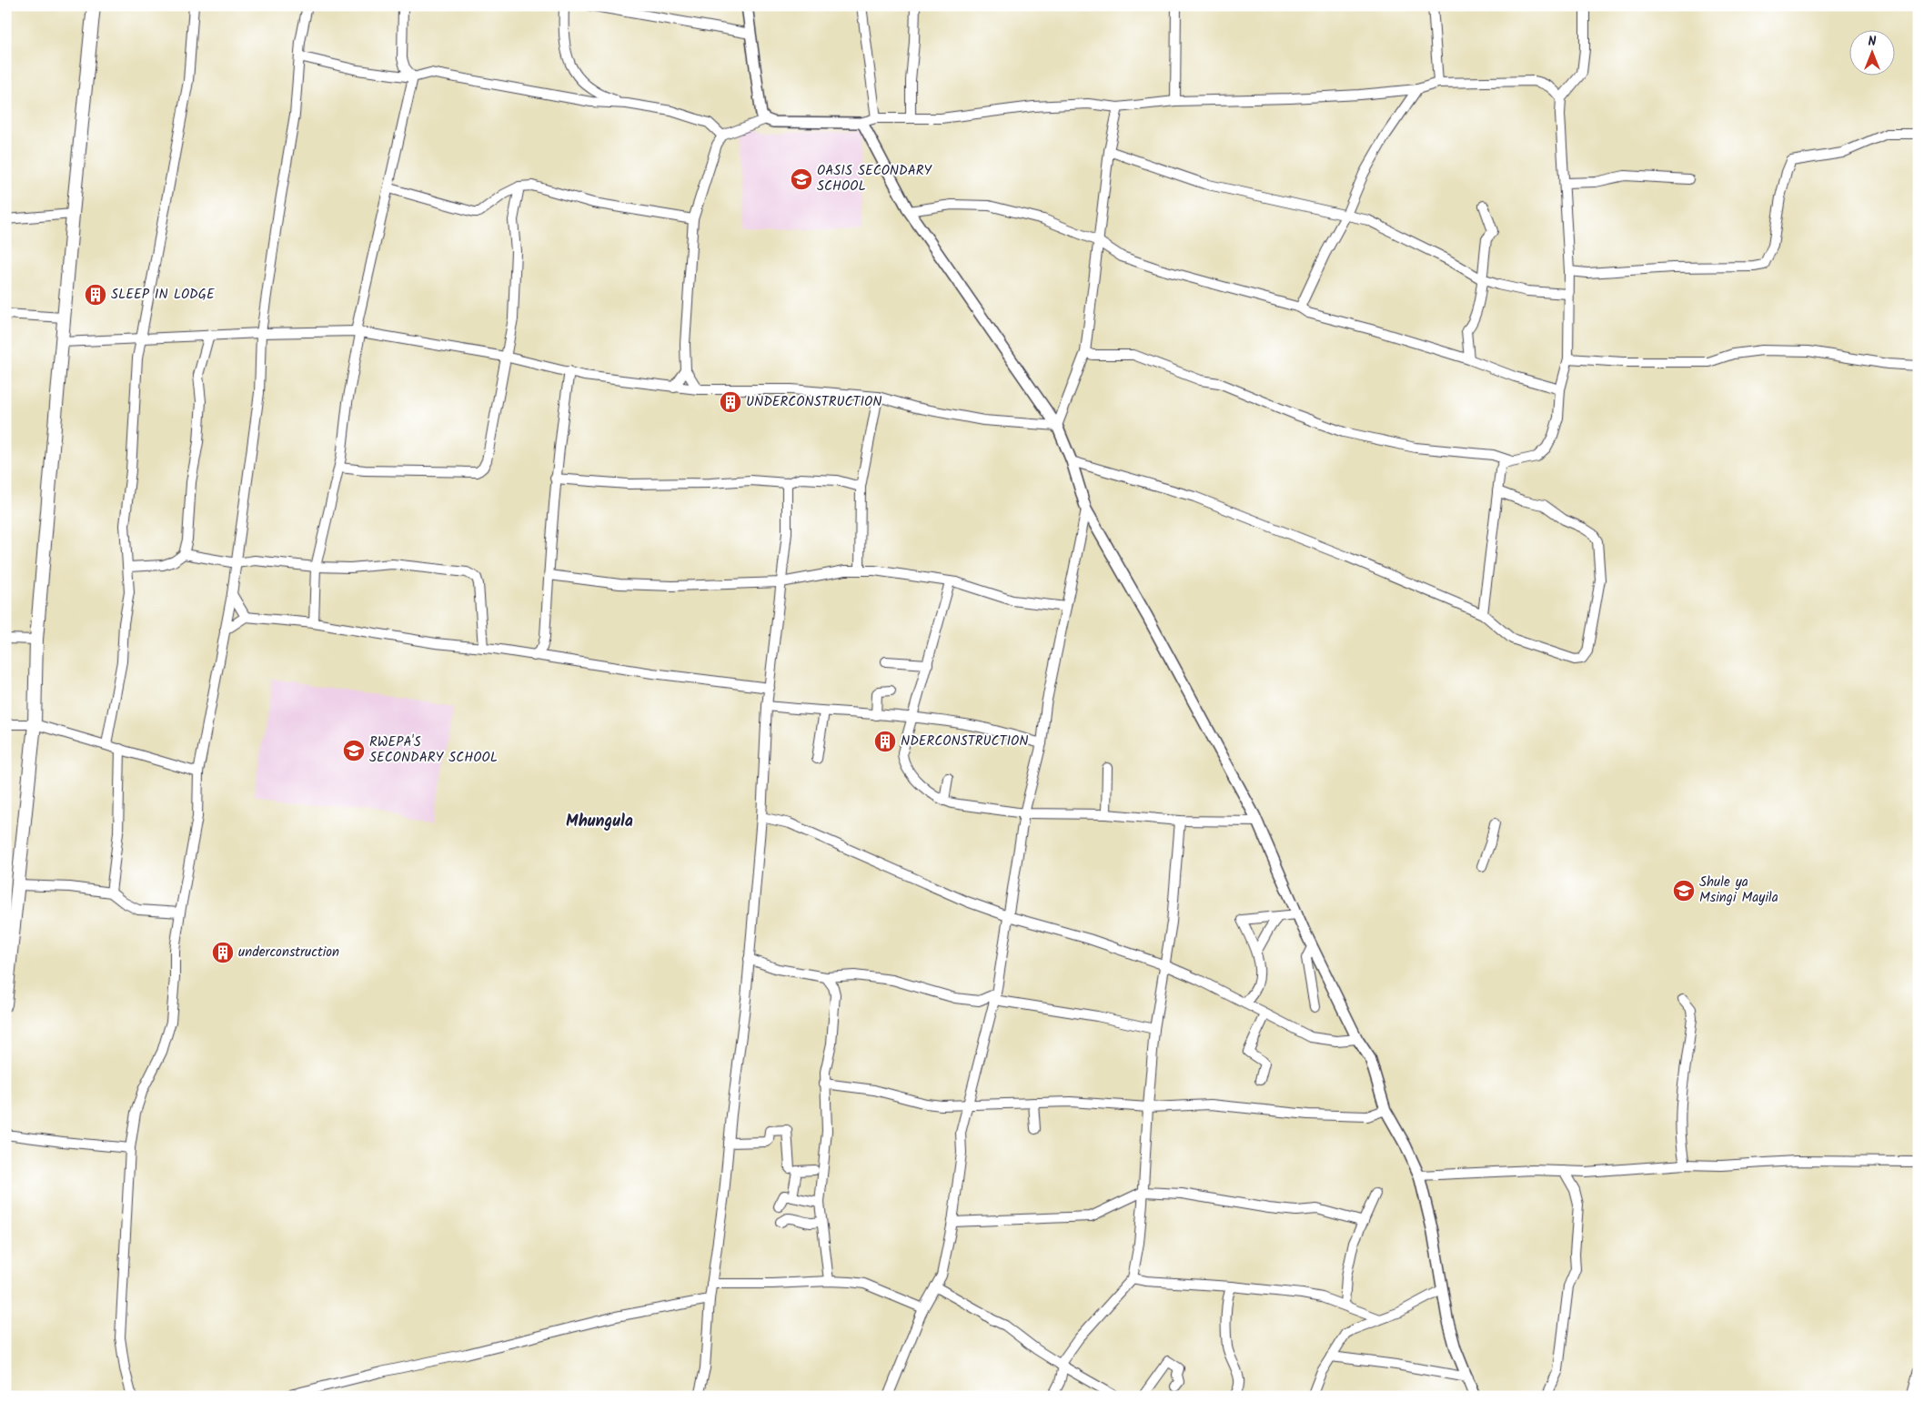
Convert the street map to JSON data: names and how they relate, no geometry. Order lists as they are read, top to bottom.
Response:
{
  "districts": ["Mhungula"],
  "places": {
    "school or university": ["OASIS SECONDARY SCHOOL", "RWEPA'S SECONDARY SCHOOL", "Shule ya Msingi Mayila"],
    "building": [
      "SLEEP IN LODGE",
      "UNDERCONSTRUCTION",
      "NDERCONSTRUCTION",
      "underconstruction"
    ]
  },
  "north": "top"
}
